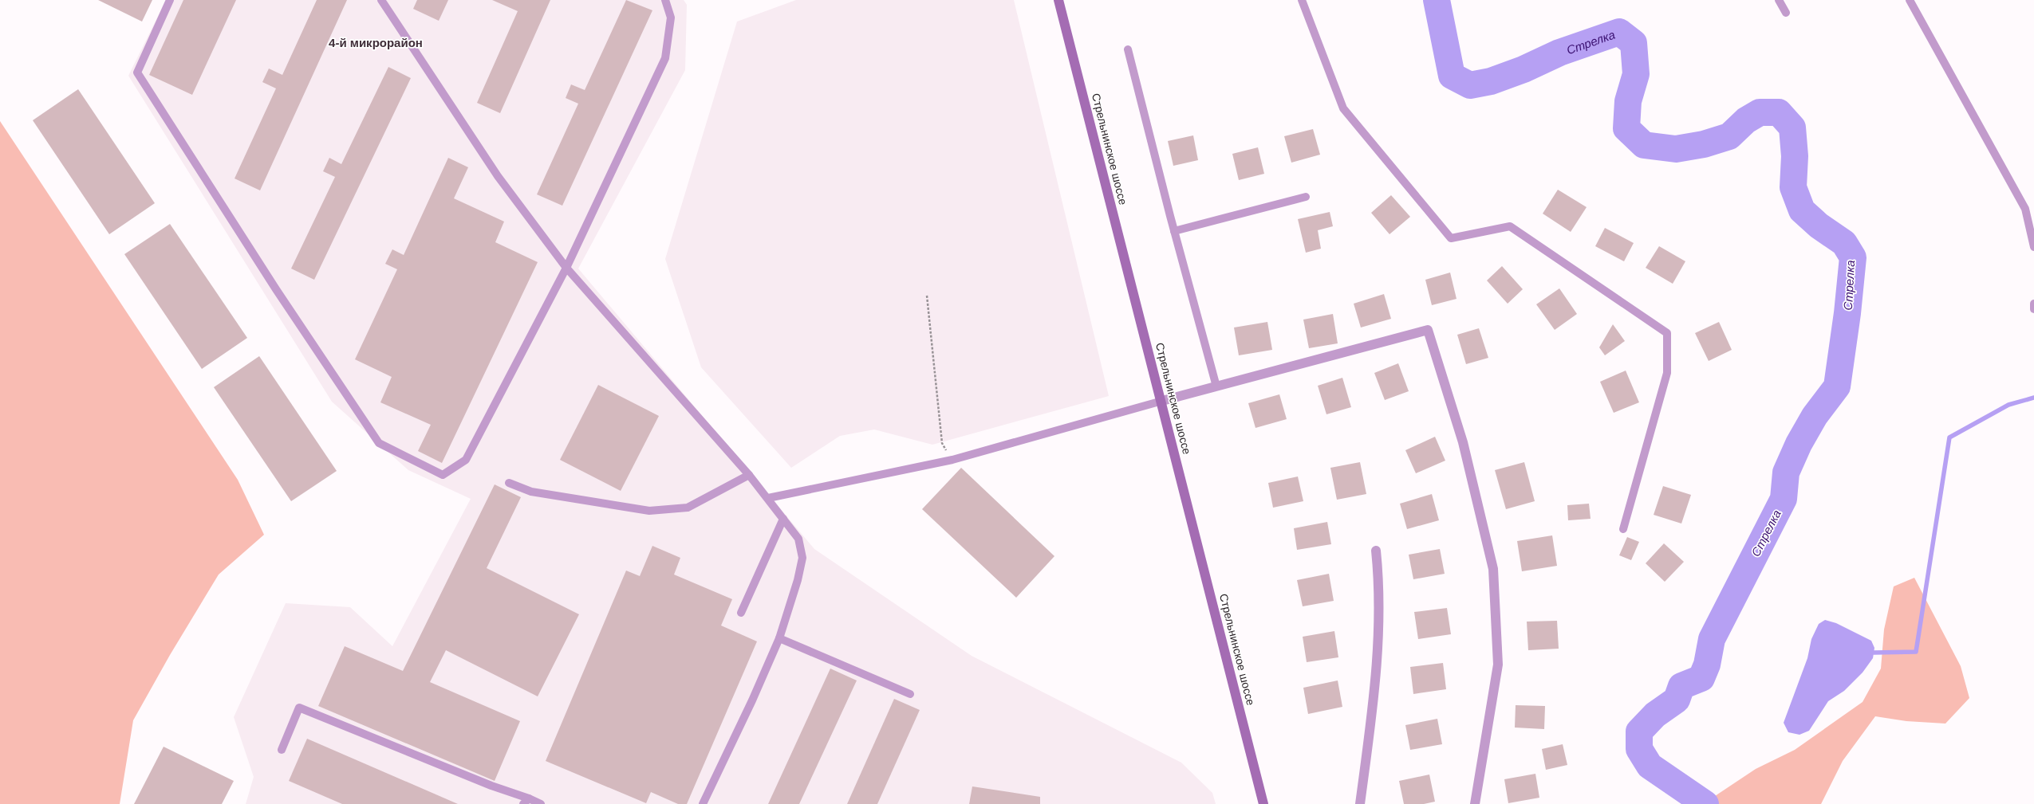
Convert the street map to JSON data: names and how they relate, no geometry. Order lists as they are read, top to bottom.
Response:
{
  "streets": {
    "main road": ["Стрельнинское шоссе"]
  },
  "districts": ["4-й микрорайон"],
  "water": ["Стрелка"]
}
